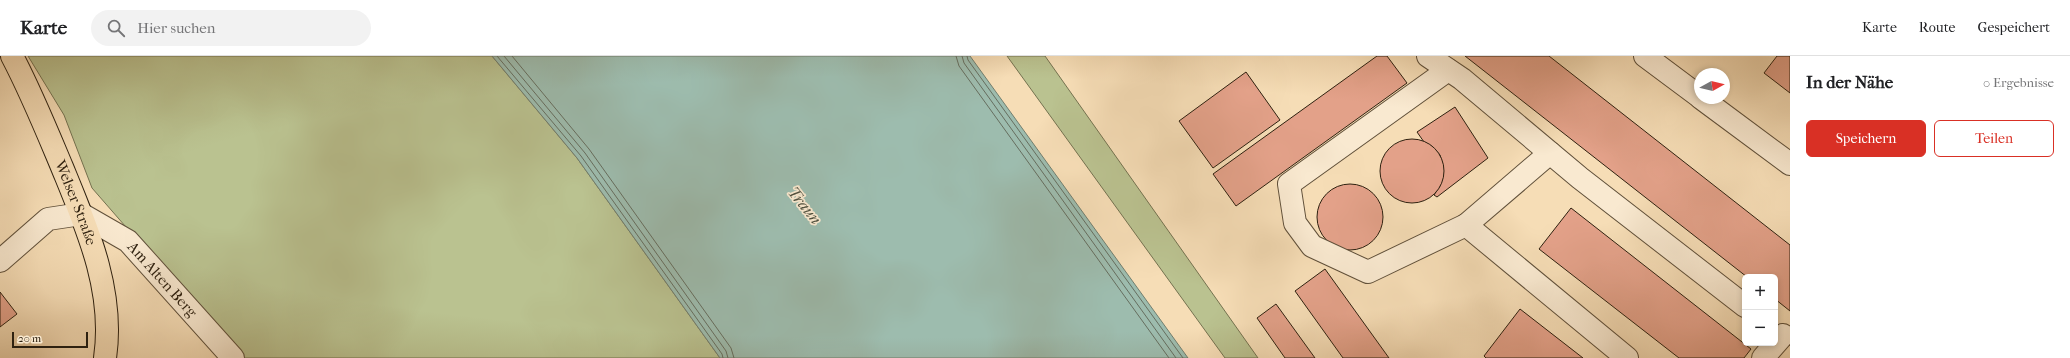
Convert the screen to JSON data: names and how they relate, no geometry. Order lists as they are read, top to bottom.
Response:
{
  "streets": {
    "main road": ["Welser Straße"],
    "street": ["Am Alten Berg"]
  },
  "crossings": [
    ["Welser Straße", "Am Alten Berg"]
  ],
  "water": ["Traun"],
  "scale_bar": "20 m",
  "north": "right",
  "page": {
    "header": "Karte",
    "search": "Hier suchen",
    "nav": ["Karte", "Route", "Gespeichert"],
    "heading": ["In der Nähe", "0 Ergebnisse"],
    "buttons": ["Speichern", "Teilen"],
    "map_buttons": ["+", "−"],
    "scale": "20 m"
  }
}
